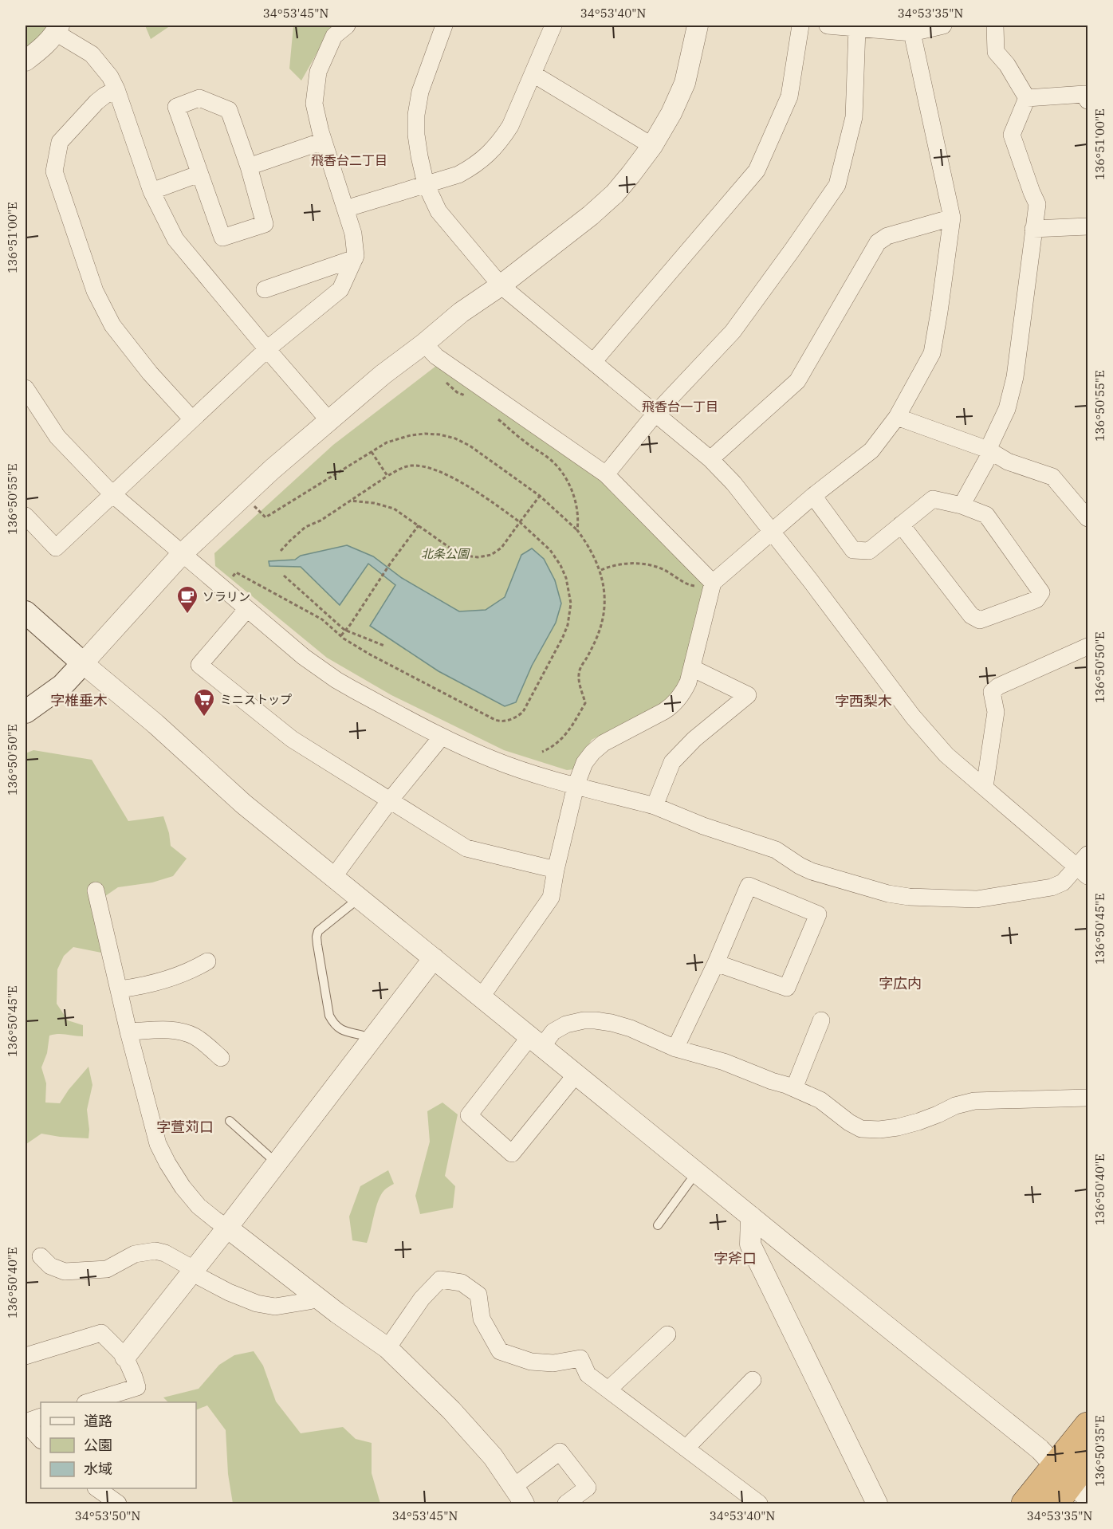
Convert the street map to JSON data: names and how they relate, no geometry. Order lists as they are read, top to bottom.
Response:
{
  "districts": [
    "飛香台二丁目",
    "飛香台一丁目",
    "字椎垂木",
    "字西梨木",
    "字広内",
    "字萱苅口",
    "字斧口"
  ],
  "parks": ["北条公園"],
  "places": {
    "cafe": ["ソラリン"],
    "supermarket": ["ミニストップ"]
  },
  "legend": ["道路", "公園", "水域"],
  "coordinates": [
    "34°53'45\"N",
    "34°53'40\"N",
    "34°53'35\"N",
    "136°51'00\"E",
    "136°50'55\"E",
    "136°50'50\"E",
    "136°50'45\"E",
    "136°50'40\"E",
    "136°50'35\"E",
    "34°53'50\"N"
  ]
}
